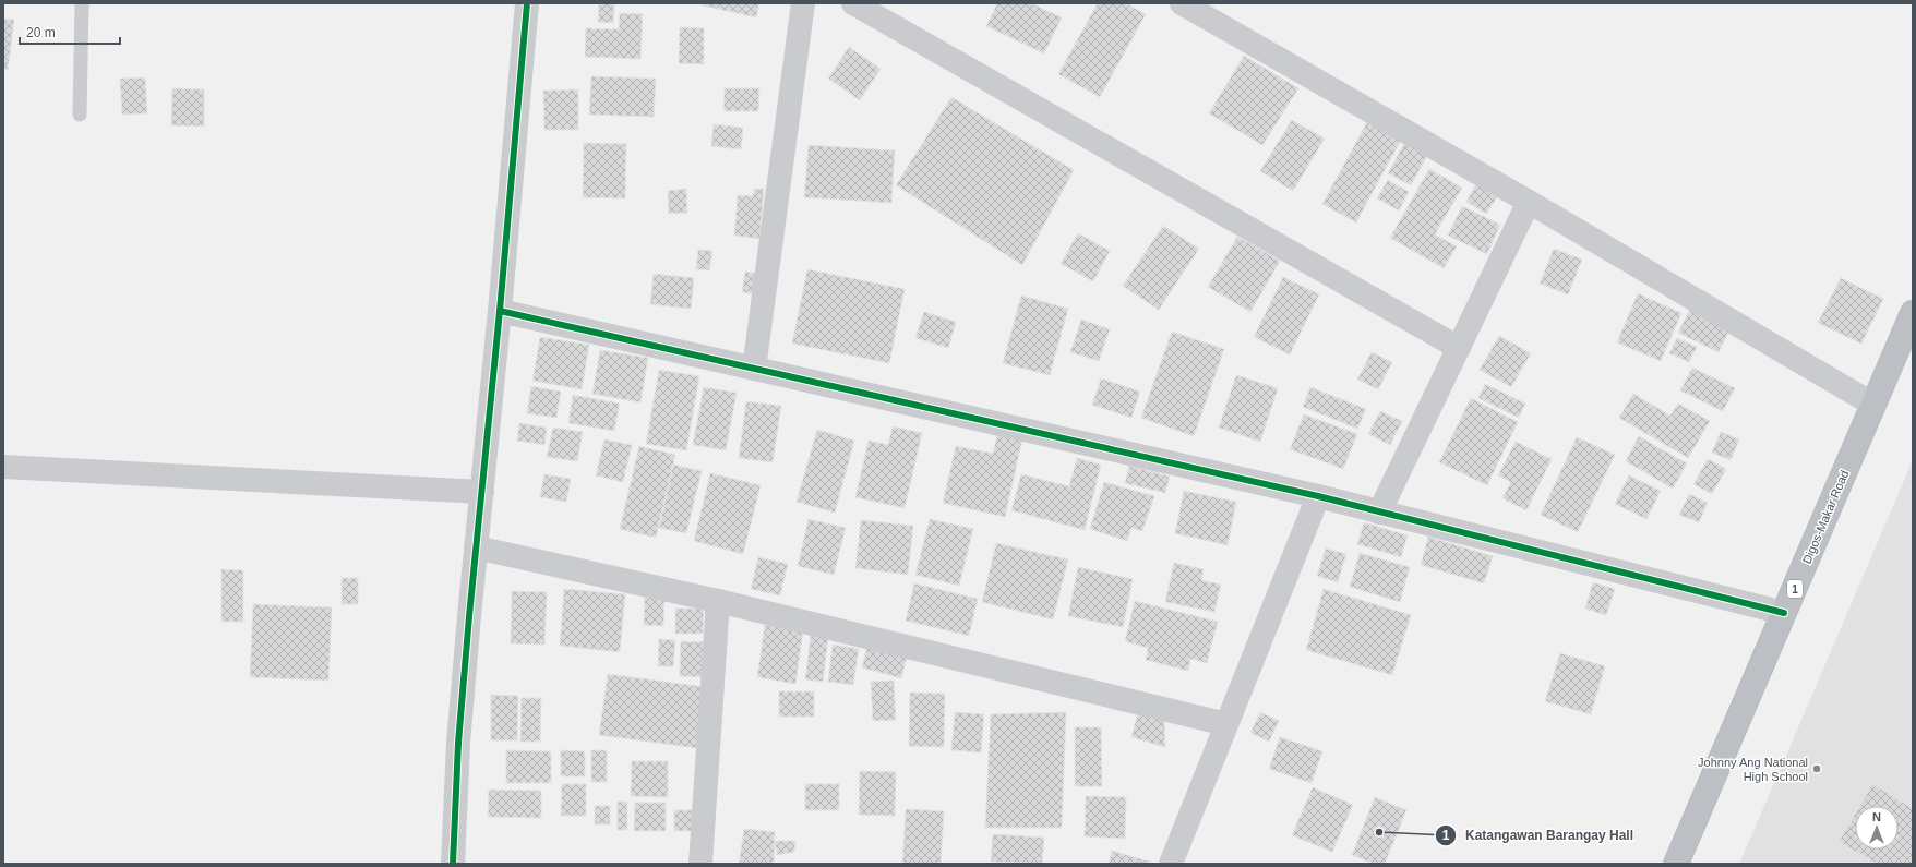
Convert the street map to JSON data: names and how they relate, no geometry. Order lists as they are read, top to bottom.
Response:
{
  "streets": {
    "highway": ["Digos-Makar Road", "1"]
  },
  "places": ["Johnny Ang National High School", "Katangawan Barangay Hall"],
  "scale_bar": "20 m",
  "north": "top"
}
